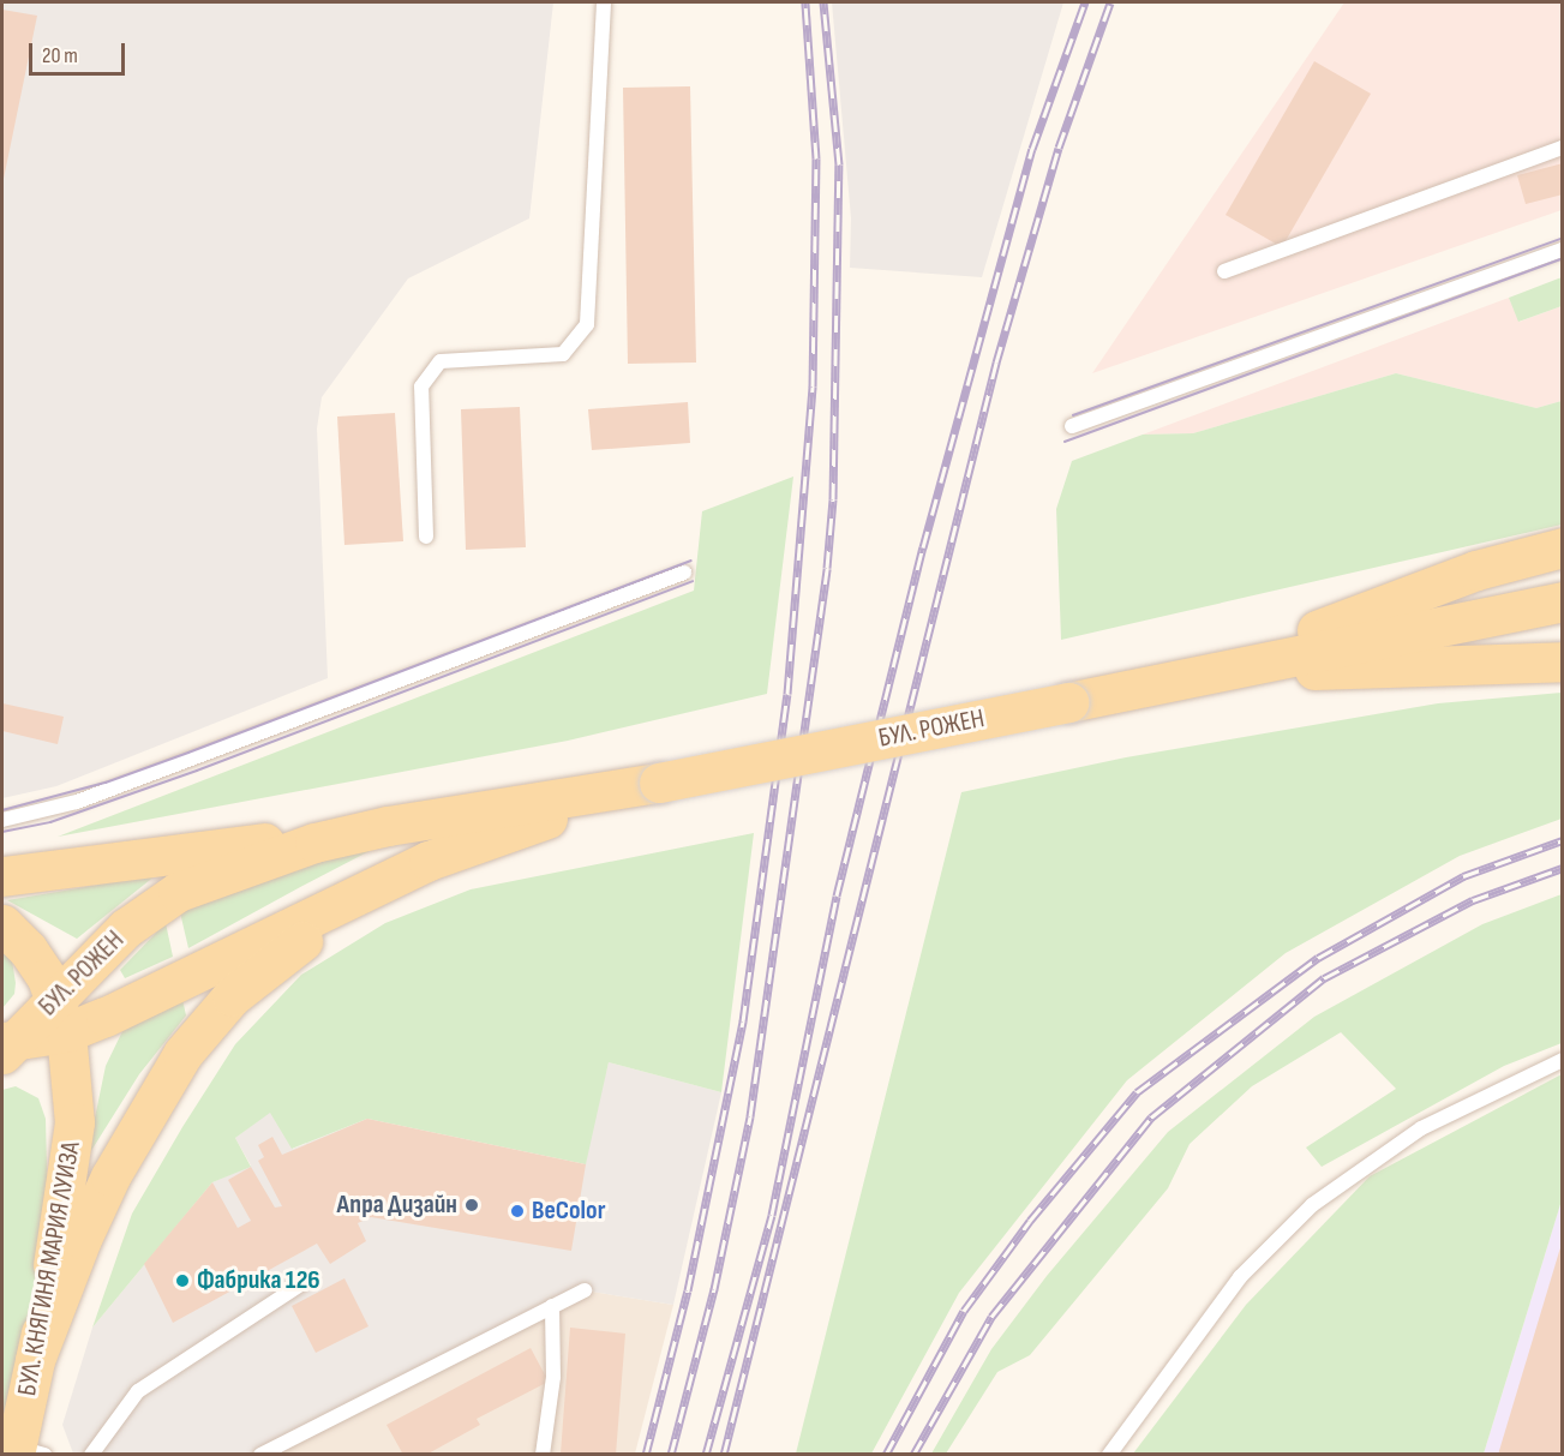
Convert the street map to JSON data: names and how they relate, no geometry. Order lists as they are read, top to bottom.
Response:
{
  "streets": {
    "main road": ["БУЛ. РОЖЕН", "БУЛ. КНЯГИНЯ МАРИЯ ЛУИЗА"]
  },
  "crossings": [
    ["БУЛ. РОЖЕН", "БУЛ. КНЯГИНЯ МАРИЯ ЛУИЗА"]
  ],
  "places": ["Апра Дизайн", "BeColor", "Фабрика 126"],
  "scale_bar": "20 m"
}
